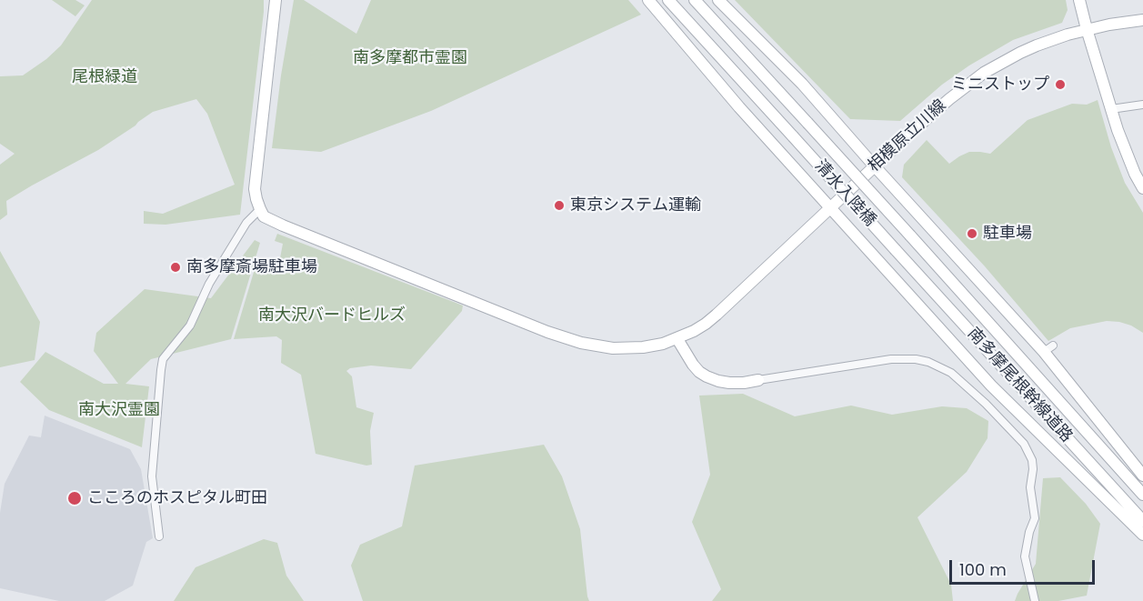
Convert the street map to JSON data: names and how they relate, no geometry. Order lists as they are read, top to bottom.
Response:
{
  "streets": {
    "main road": ["相模原立川線", "清水入陸橋", "南多摩尾根幹線道路"]
  },
  "crossings": [
    ["清水入陸橋", "南多摩尾根幹線道路"]
  ],
  "parks": [
    "南多摩都市霊園",
    "尾根緑道",
    "南大沢バードヒルズ",
    "南大沢霊園"
  ],
  "places": [
    "ミニストップ",
    "東京システム運輸",
    "駐車場",
    "南多摩斎場駐車場",
    "こころのホスピタル町田"
  ],
  "scale_bar": "100 m"
}
